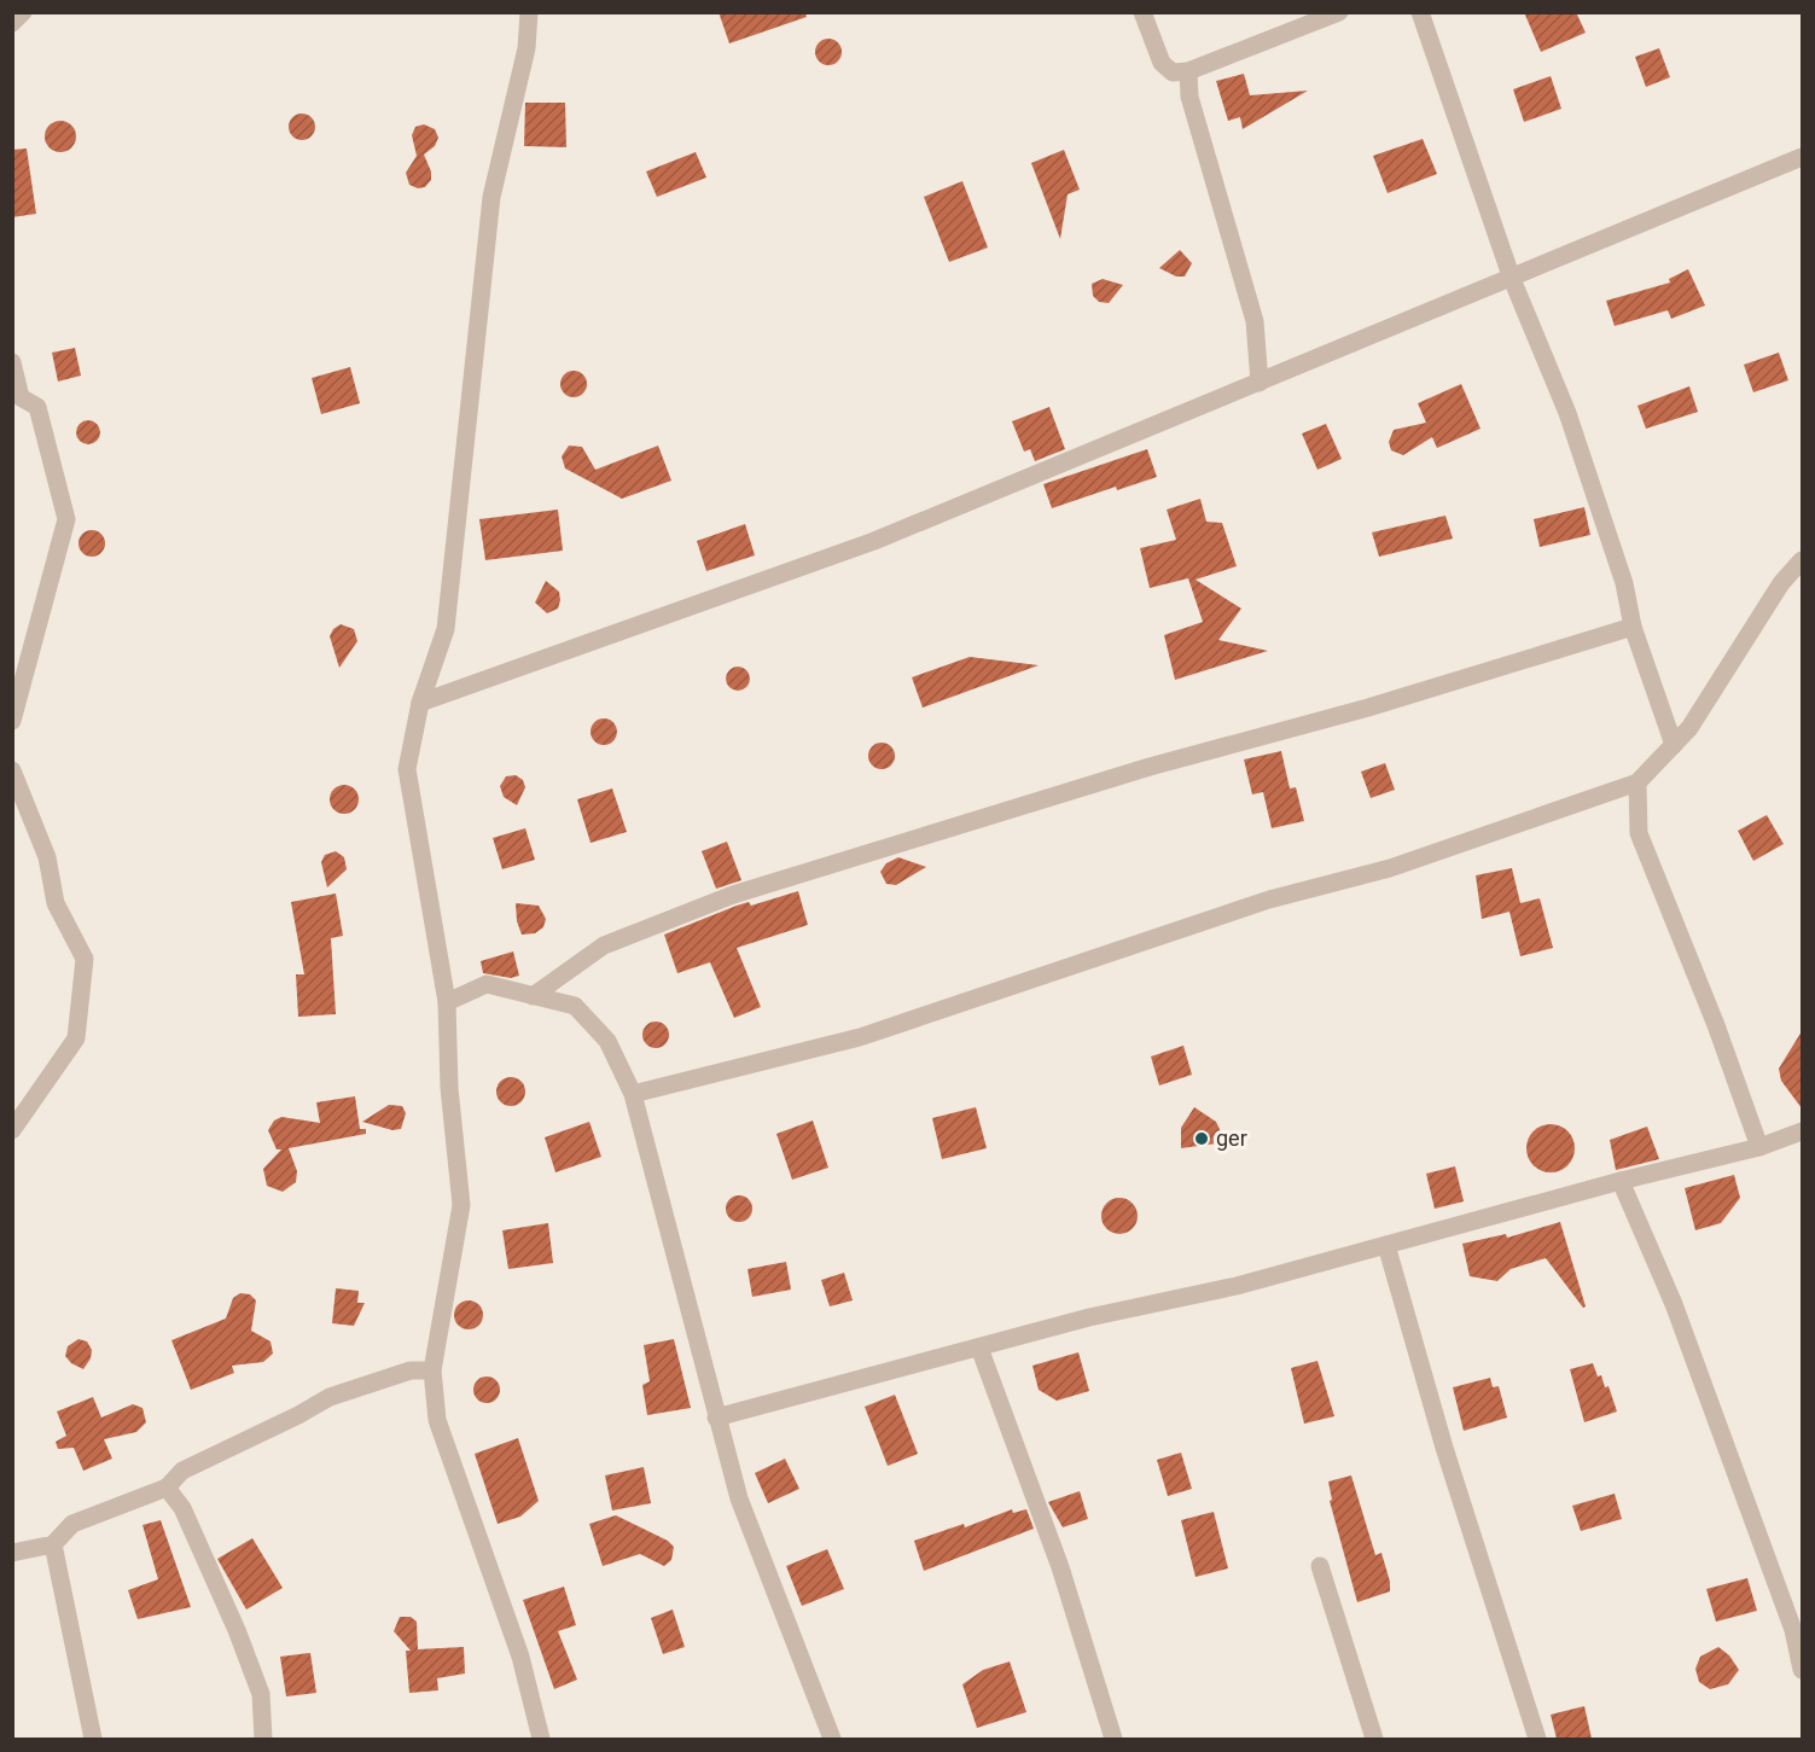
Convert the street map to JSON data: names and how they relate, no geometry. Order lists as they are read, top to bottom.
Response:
{
  "places": ["ger"]
}
